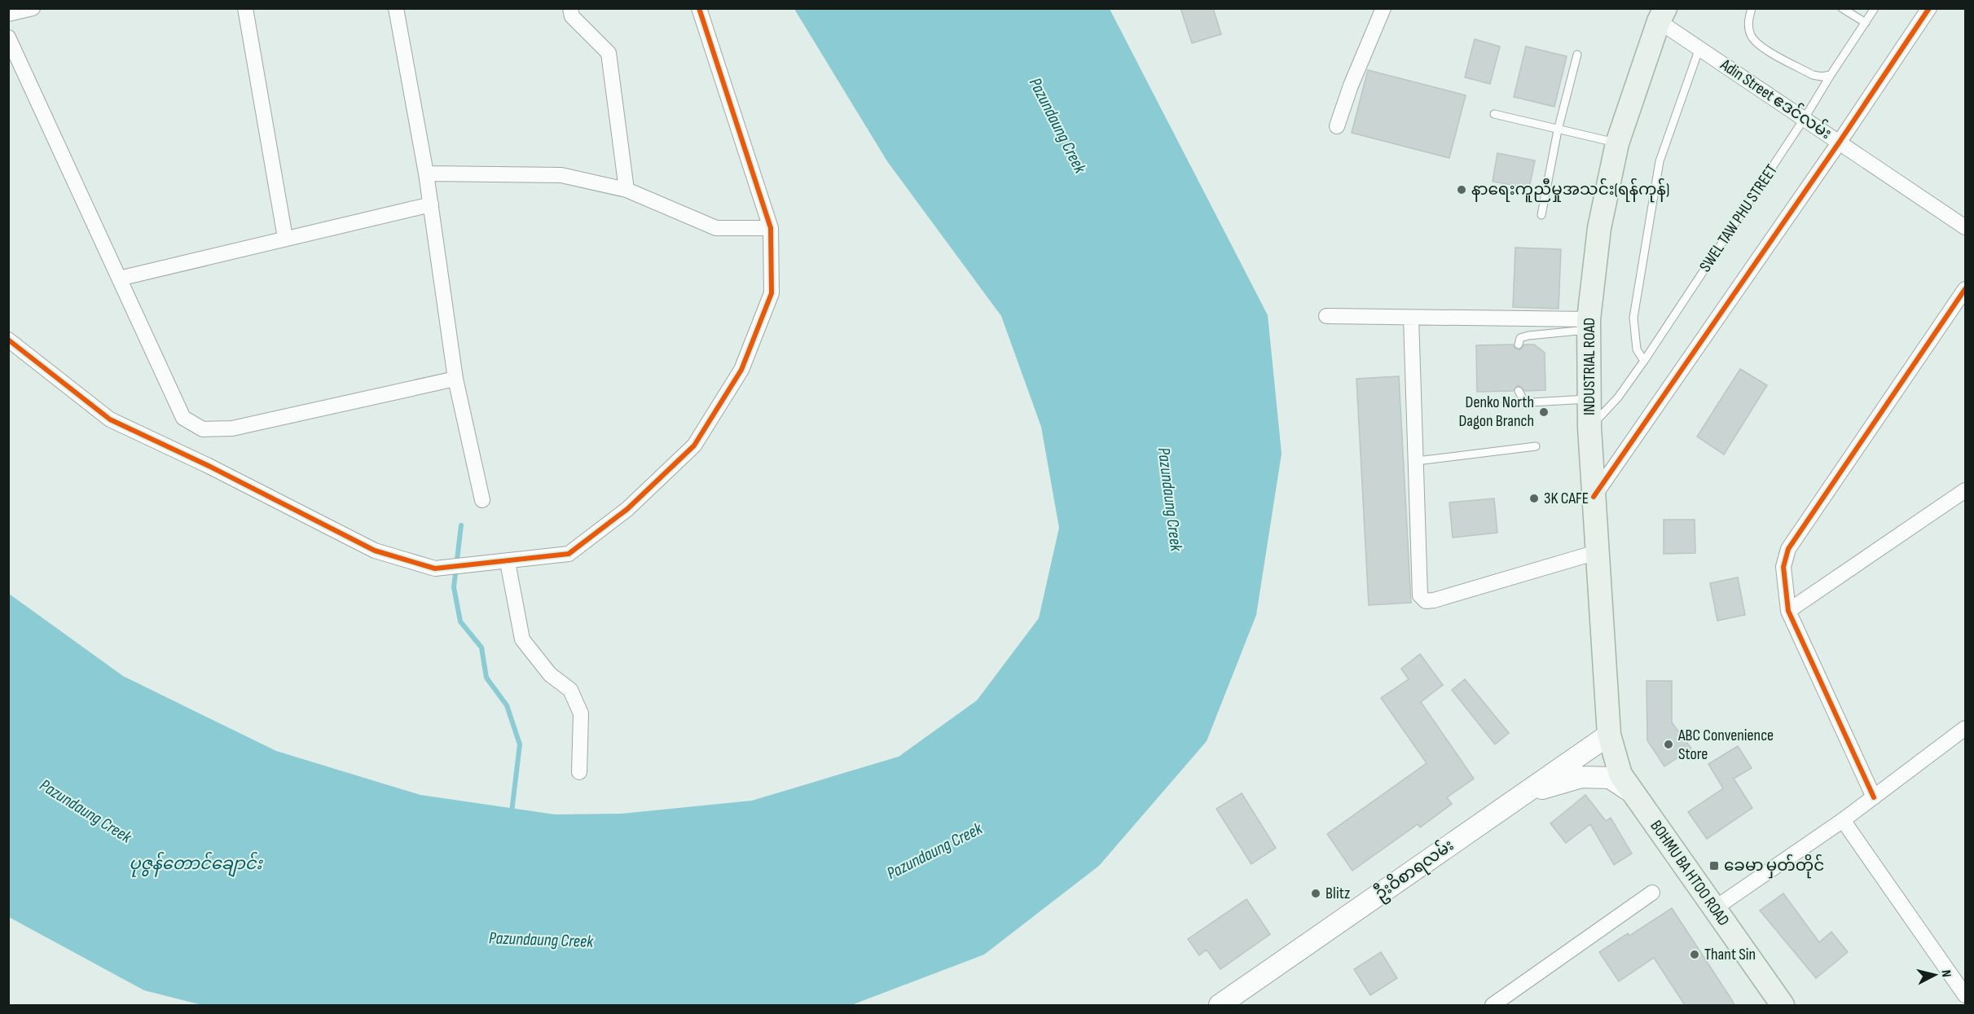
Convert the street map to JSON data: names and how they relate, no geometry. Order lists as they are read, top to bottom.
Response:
{
  "streets": {
    "main road": ["INDUSTRIAL ROAD", "ဦးဝိစာရလမ်း", "BOHMU BA HTOO ROAD"],
    "street": ["Adin Street ဧဒင်လမ်း"],
    "lane": ["SWEL TAW PHU STREET"]
  },
  "crossings": [
    ["Adin Street ဧဒင်လမ်း", "SWEL TAW PHU STREET"],
    ["Adin Street ဧဒင်လမ်း", "INDUSTRIAL ROAD"],
    ["SWEL TAW PHU STREET", "INDUSTRIAL ROAD"],
    ["INDUSTRIAL ROAD", "ဦးဝိစာရလမ်း"],
    ["INDUSTRIAL ROAD", "BOHMU BA HTOO ROAD"],
    ["ဦးဝိစာရလမ်း", "BOHMU BA HTOO ROAD"]
  ],
  "water": ["Pazundaung Creek", "ပုဇွန်တောင်ချောင်း"],
  "places": {
    "other": [
      "နာရေးကူညီမှုအသင်း(ရန်ကုန်)",
      "Denko North Dagon Branch",
      "3K CAFE",
      "ABC Convenience Store",
      "Blitz",
      "Thant Sin"
    ],
    "transit": ["ခေမာ မှတ်တိုင်"]
  },
  "north": "right"
}
